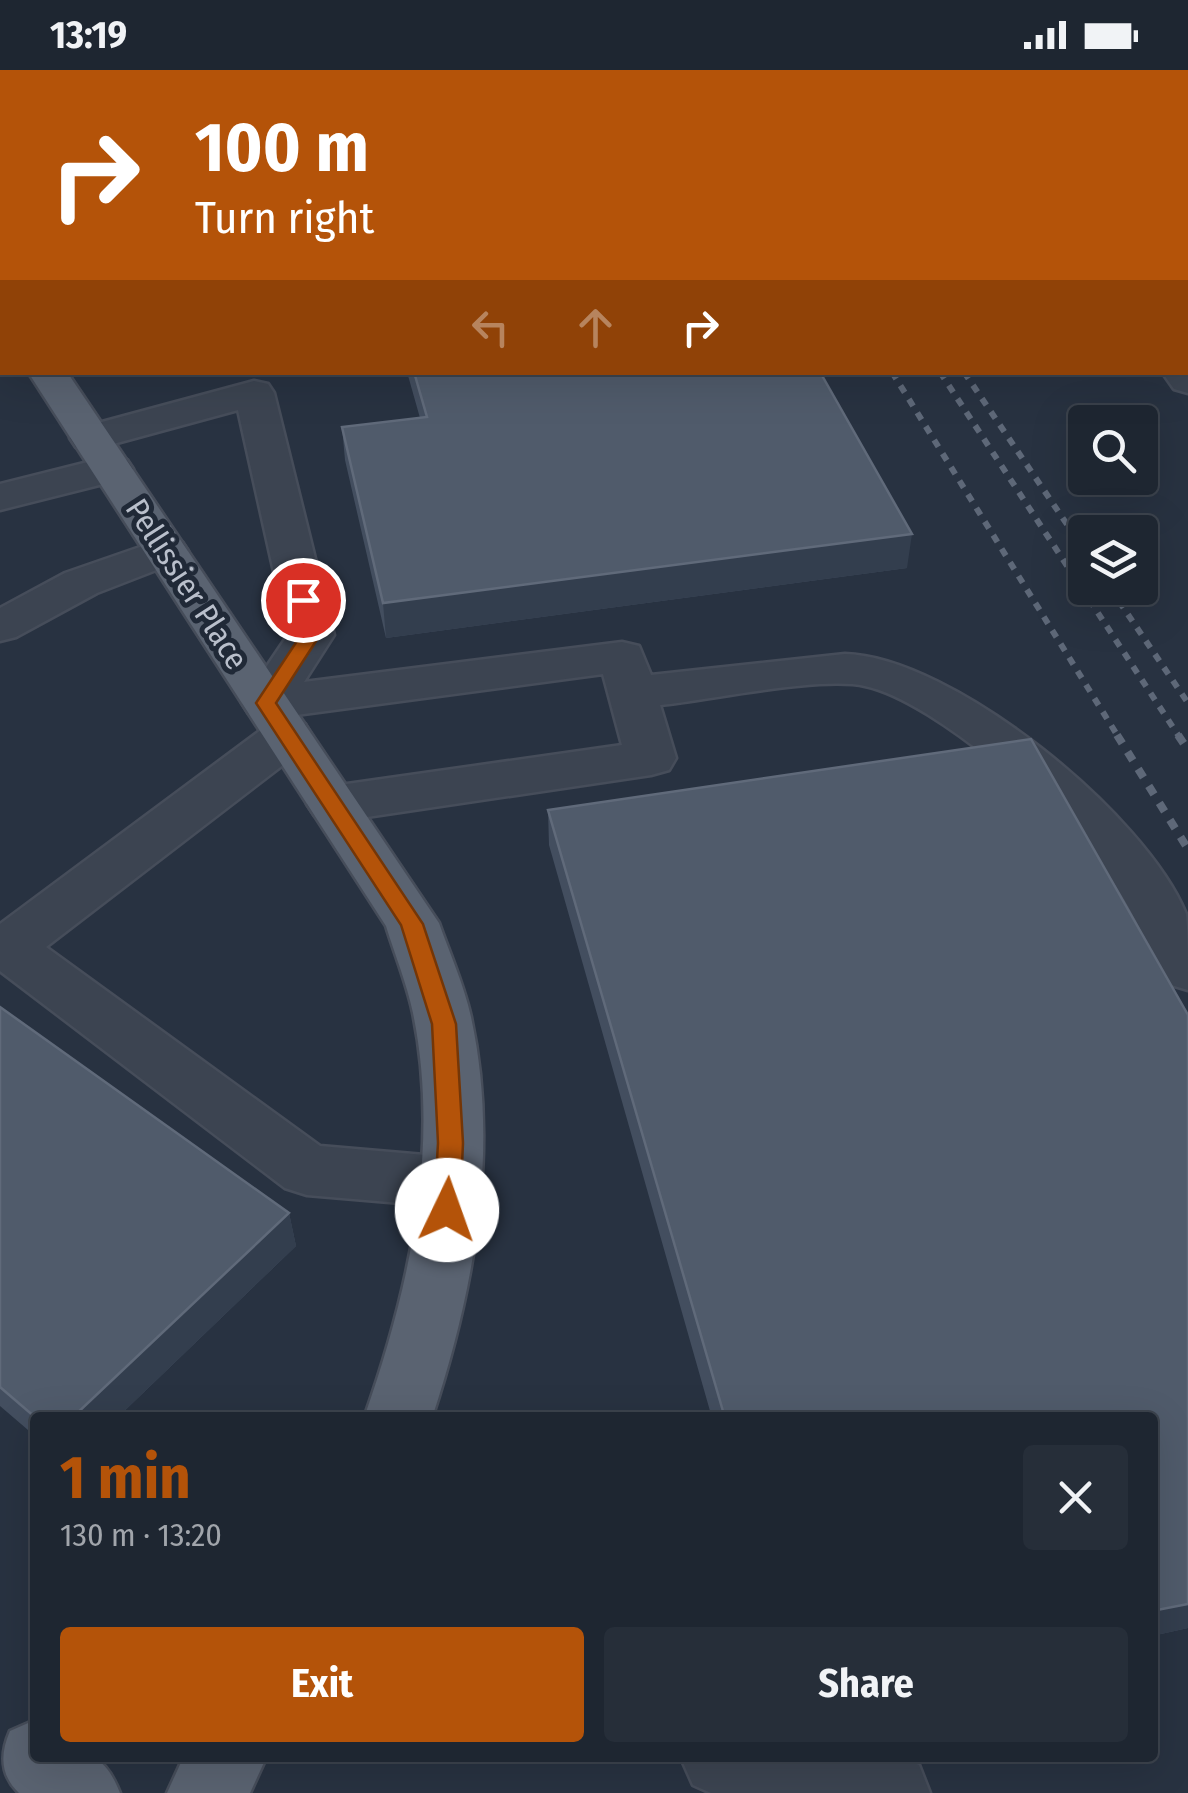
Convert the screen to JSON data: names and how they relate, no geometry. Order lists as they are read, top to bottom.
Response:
{
  "streets": {
    "main road": ["Pellissier Place"]
  },
  "page": {
    "status": "13:19",
    "turn": ["100 m", "Turn right"],
    "heading": ["1 min", "130 m · 13:20"],
    "buttons": ["Exit", "Share"]
  }
}
